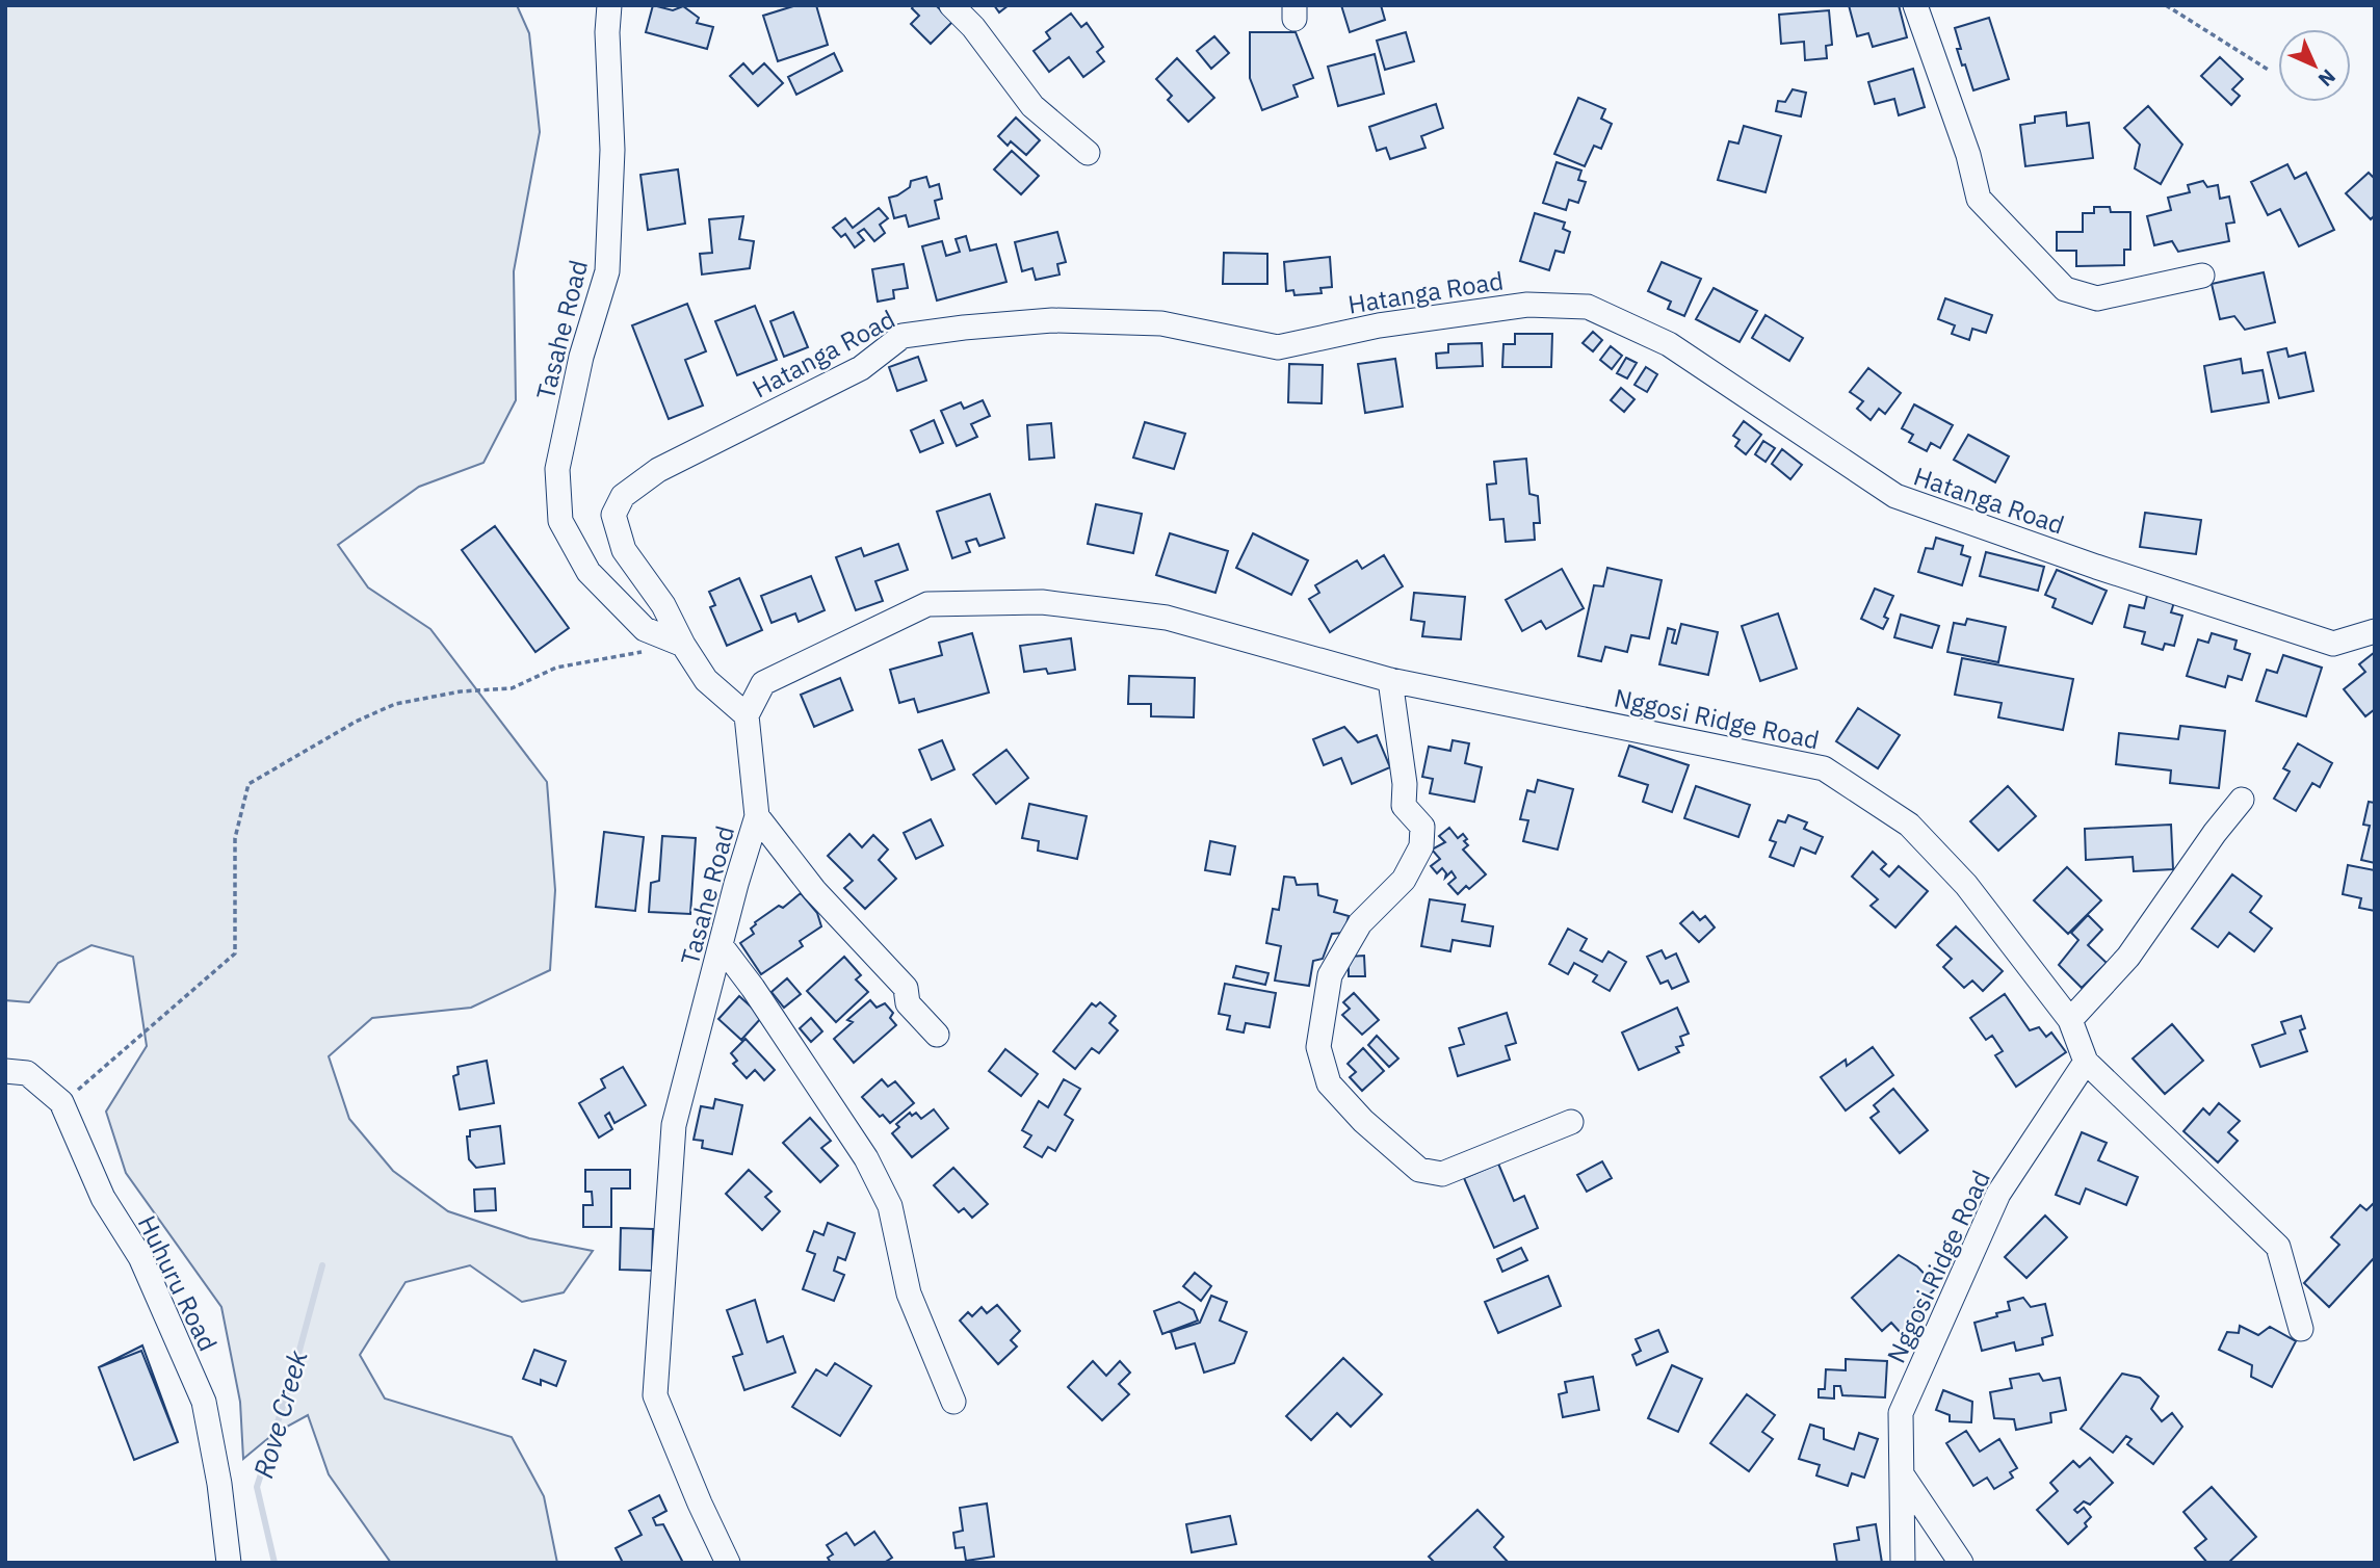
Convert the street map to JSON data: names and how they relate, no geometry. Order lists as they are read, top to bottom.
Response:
{
  "streets": {
    "street": [
      "Hatanga Road",
      "Tasahe Road",
      "Nggosi Ridge Road",
      "Huhuru Road"
    ]
  },
  "crossings": [
    ["Hatanga Road", "Tasahe Road"],
    ["Tasahe Road", "Nggosi Ridge Road"]
  ],
  "water": ["Rove Creek"],
  "north": "bottom right"
}
